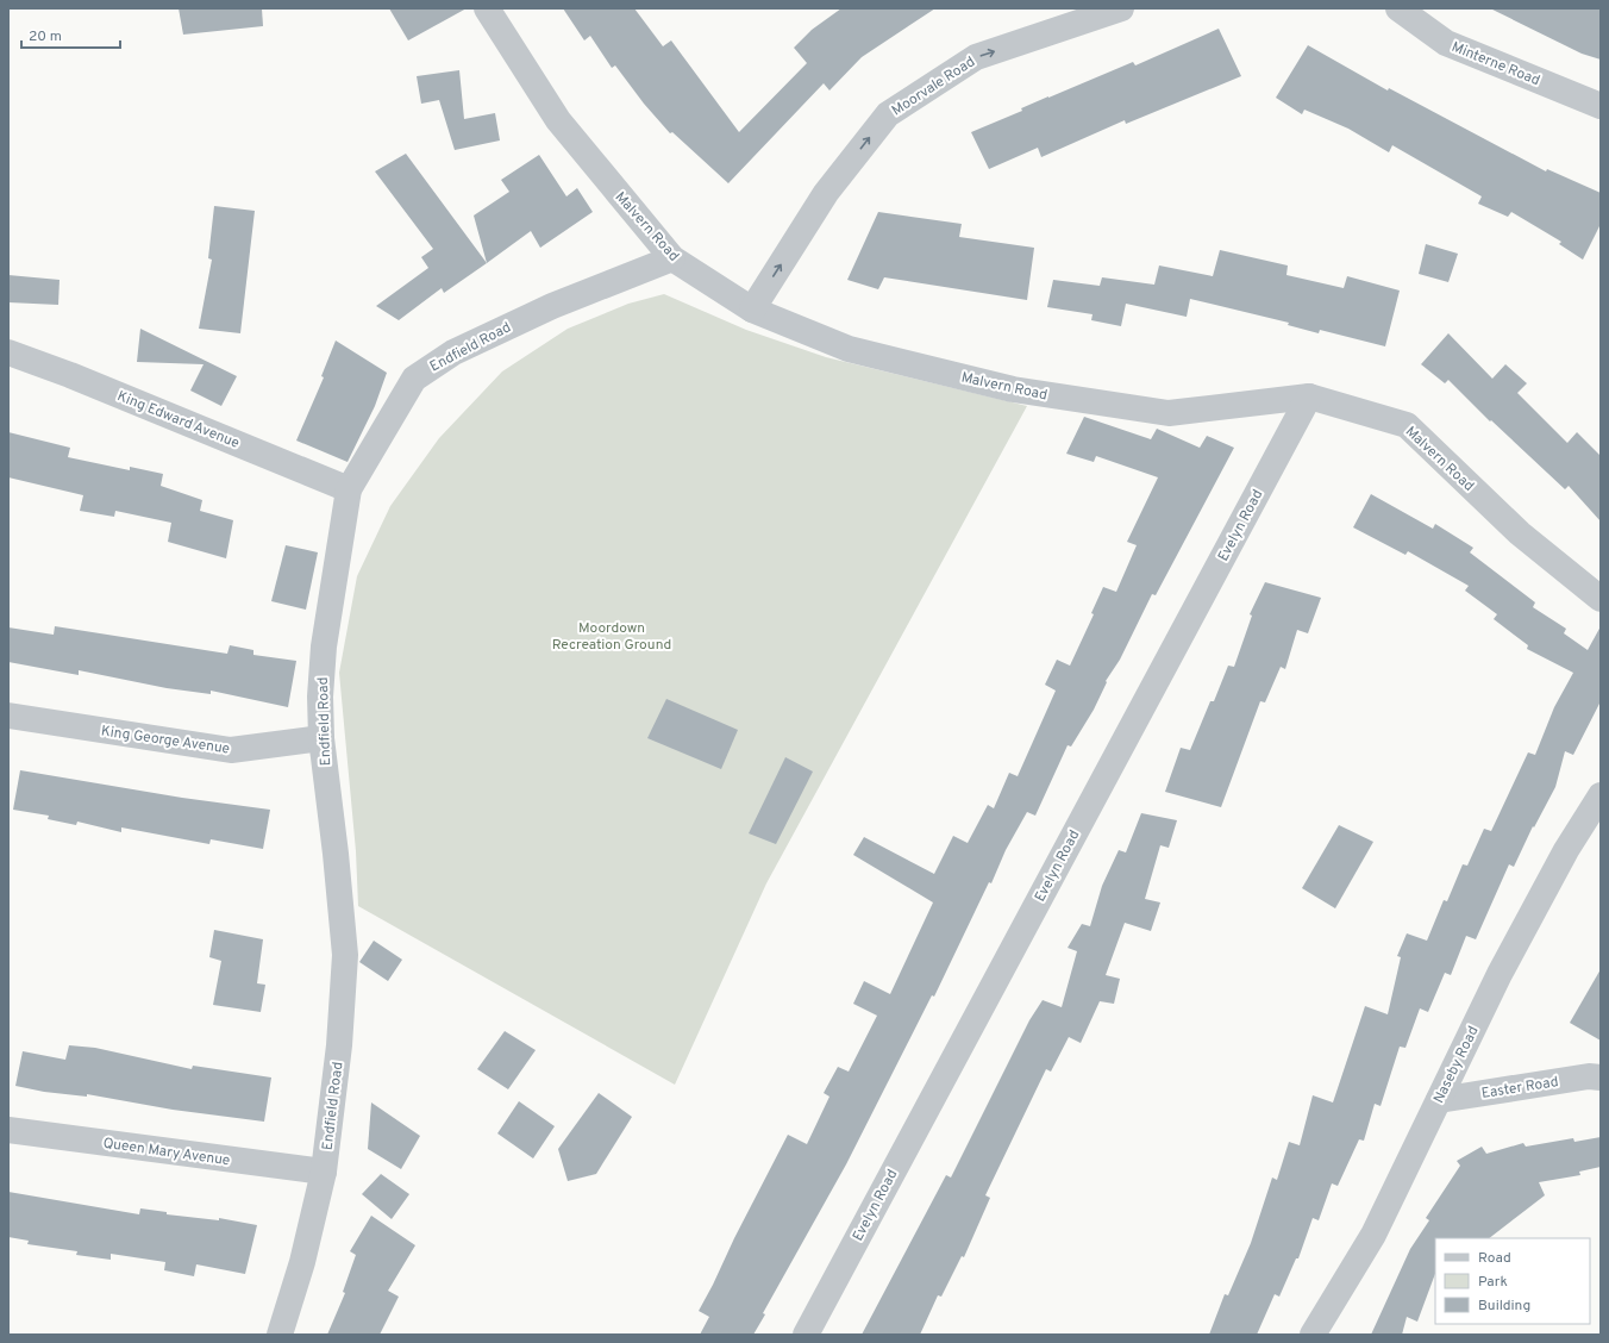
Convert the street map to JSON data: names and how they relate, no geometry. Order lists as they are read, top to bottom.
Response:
{
  "streets": {
    "street": [
      "Minterne Road",
      "Moorvale Road",
      "Malvern Road",
      "Endfield Road",
      "King Edward Avenue",
      "Evelyn Road",
      "King George Avenue",
      "Naseby Road",
      "Easter Road",
      "Queen Mary Avenue"
    ]
  },
  "crossings": [
    ["Moorvale Road", "Malvern Road"],
    ["Malvern Road", "Endfield Road"],
    ["Malvern Road", "Evelyn Road"],
    ["Endfield Road", "King Edward Avenue"],
    ["Endfield Road", "King George Avenue"],
    ["Endfield Road", "Queen Mary Avenue"],
    ["Naseby Road", "Easter Road"]
  ],
  "one_way": ["Moorvale Road"],
  "parks": ["Moordown Recreation Ground"],
  "legend": ["Road", "Park", "Building"],
  "scale_bar": "20 m"
}
